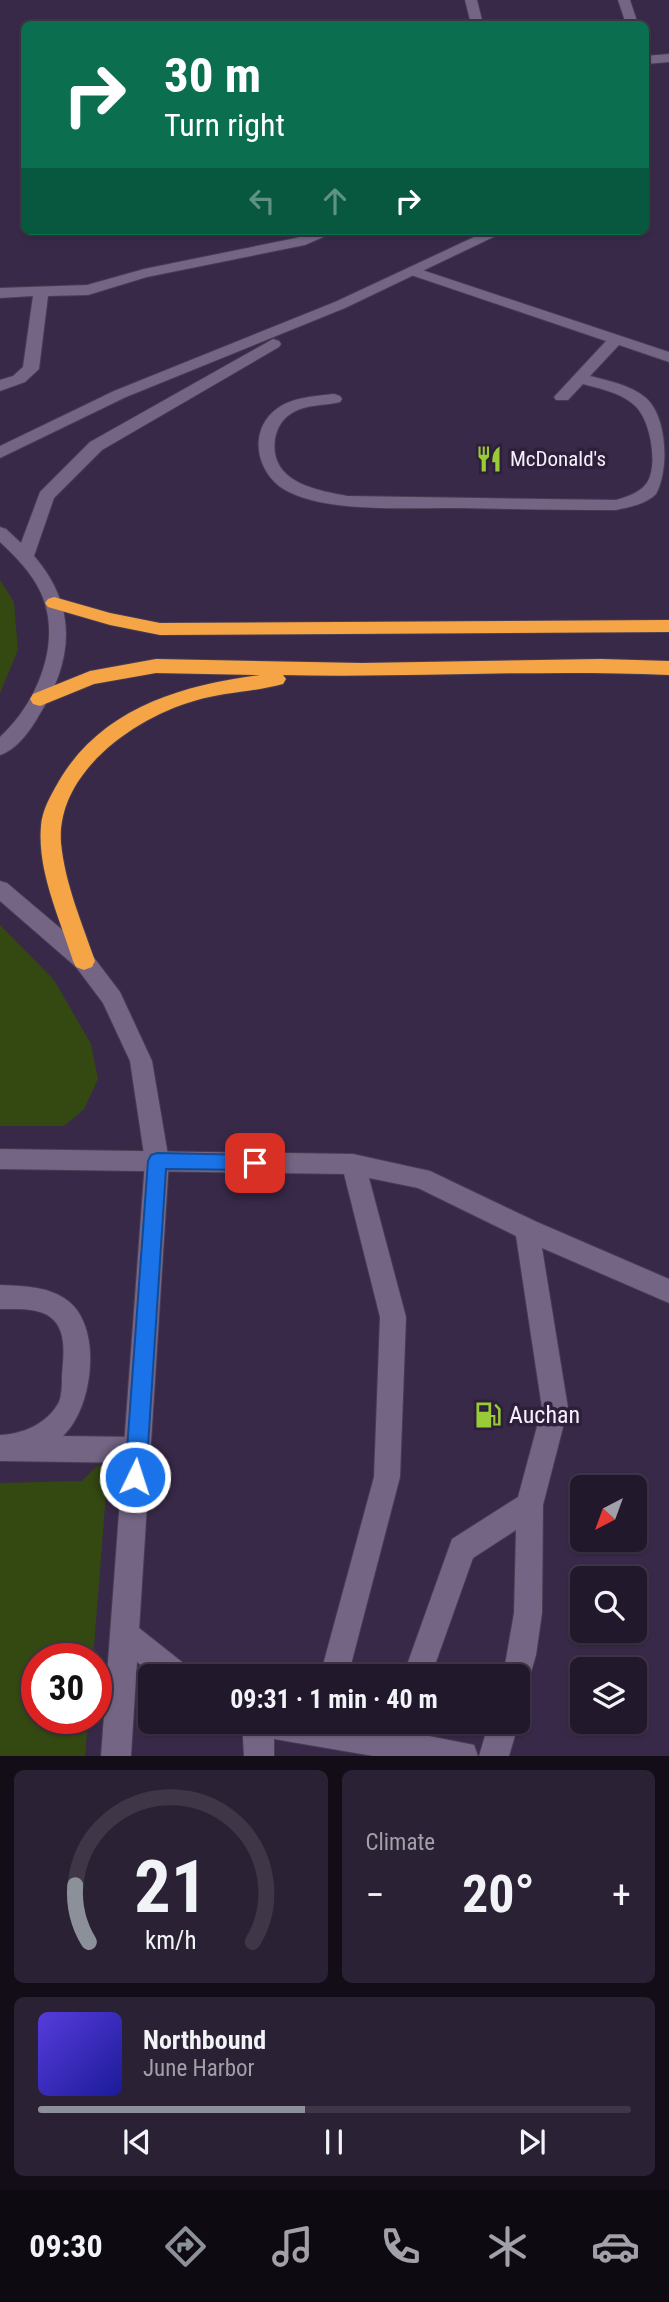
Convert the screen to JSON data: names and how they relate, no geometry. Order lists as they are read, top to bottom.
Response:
{
  "places": {
    "restaurant": ["McDonald's"],
    "fuel station": ["Auchan"]
  },
  "north": "bottom left",
  "page": {
    "turn": ["30 m", "Turn right"],
    "limit": "30",
    "trip": "09:31 · 1 min · 40 m",
    "tile": "Climate",
    "heat": ["−", "20°", "+"],
    "song": ["Northbound", "June Harbor"],
    "tabs": "09:30",
    "gauge": ["21", "km/h"]
  }
}
